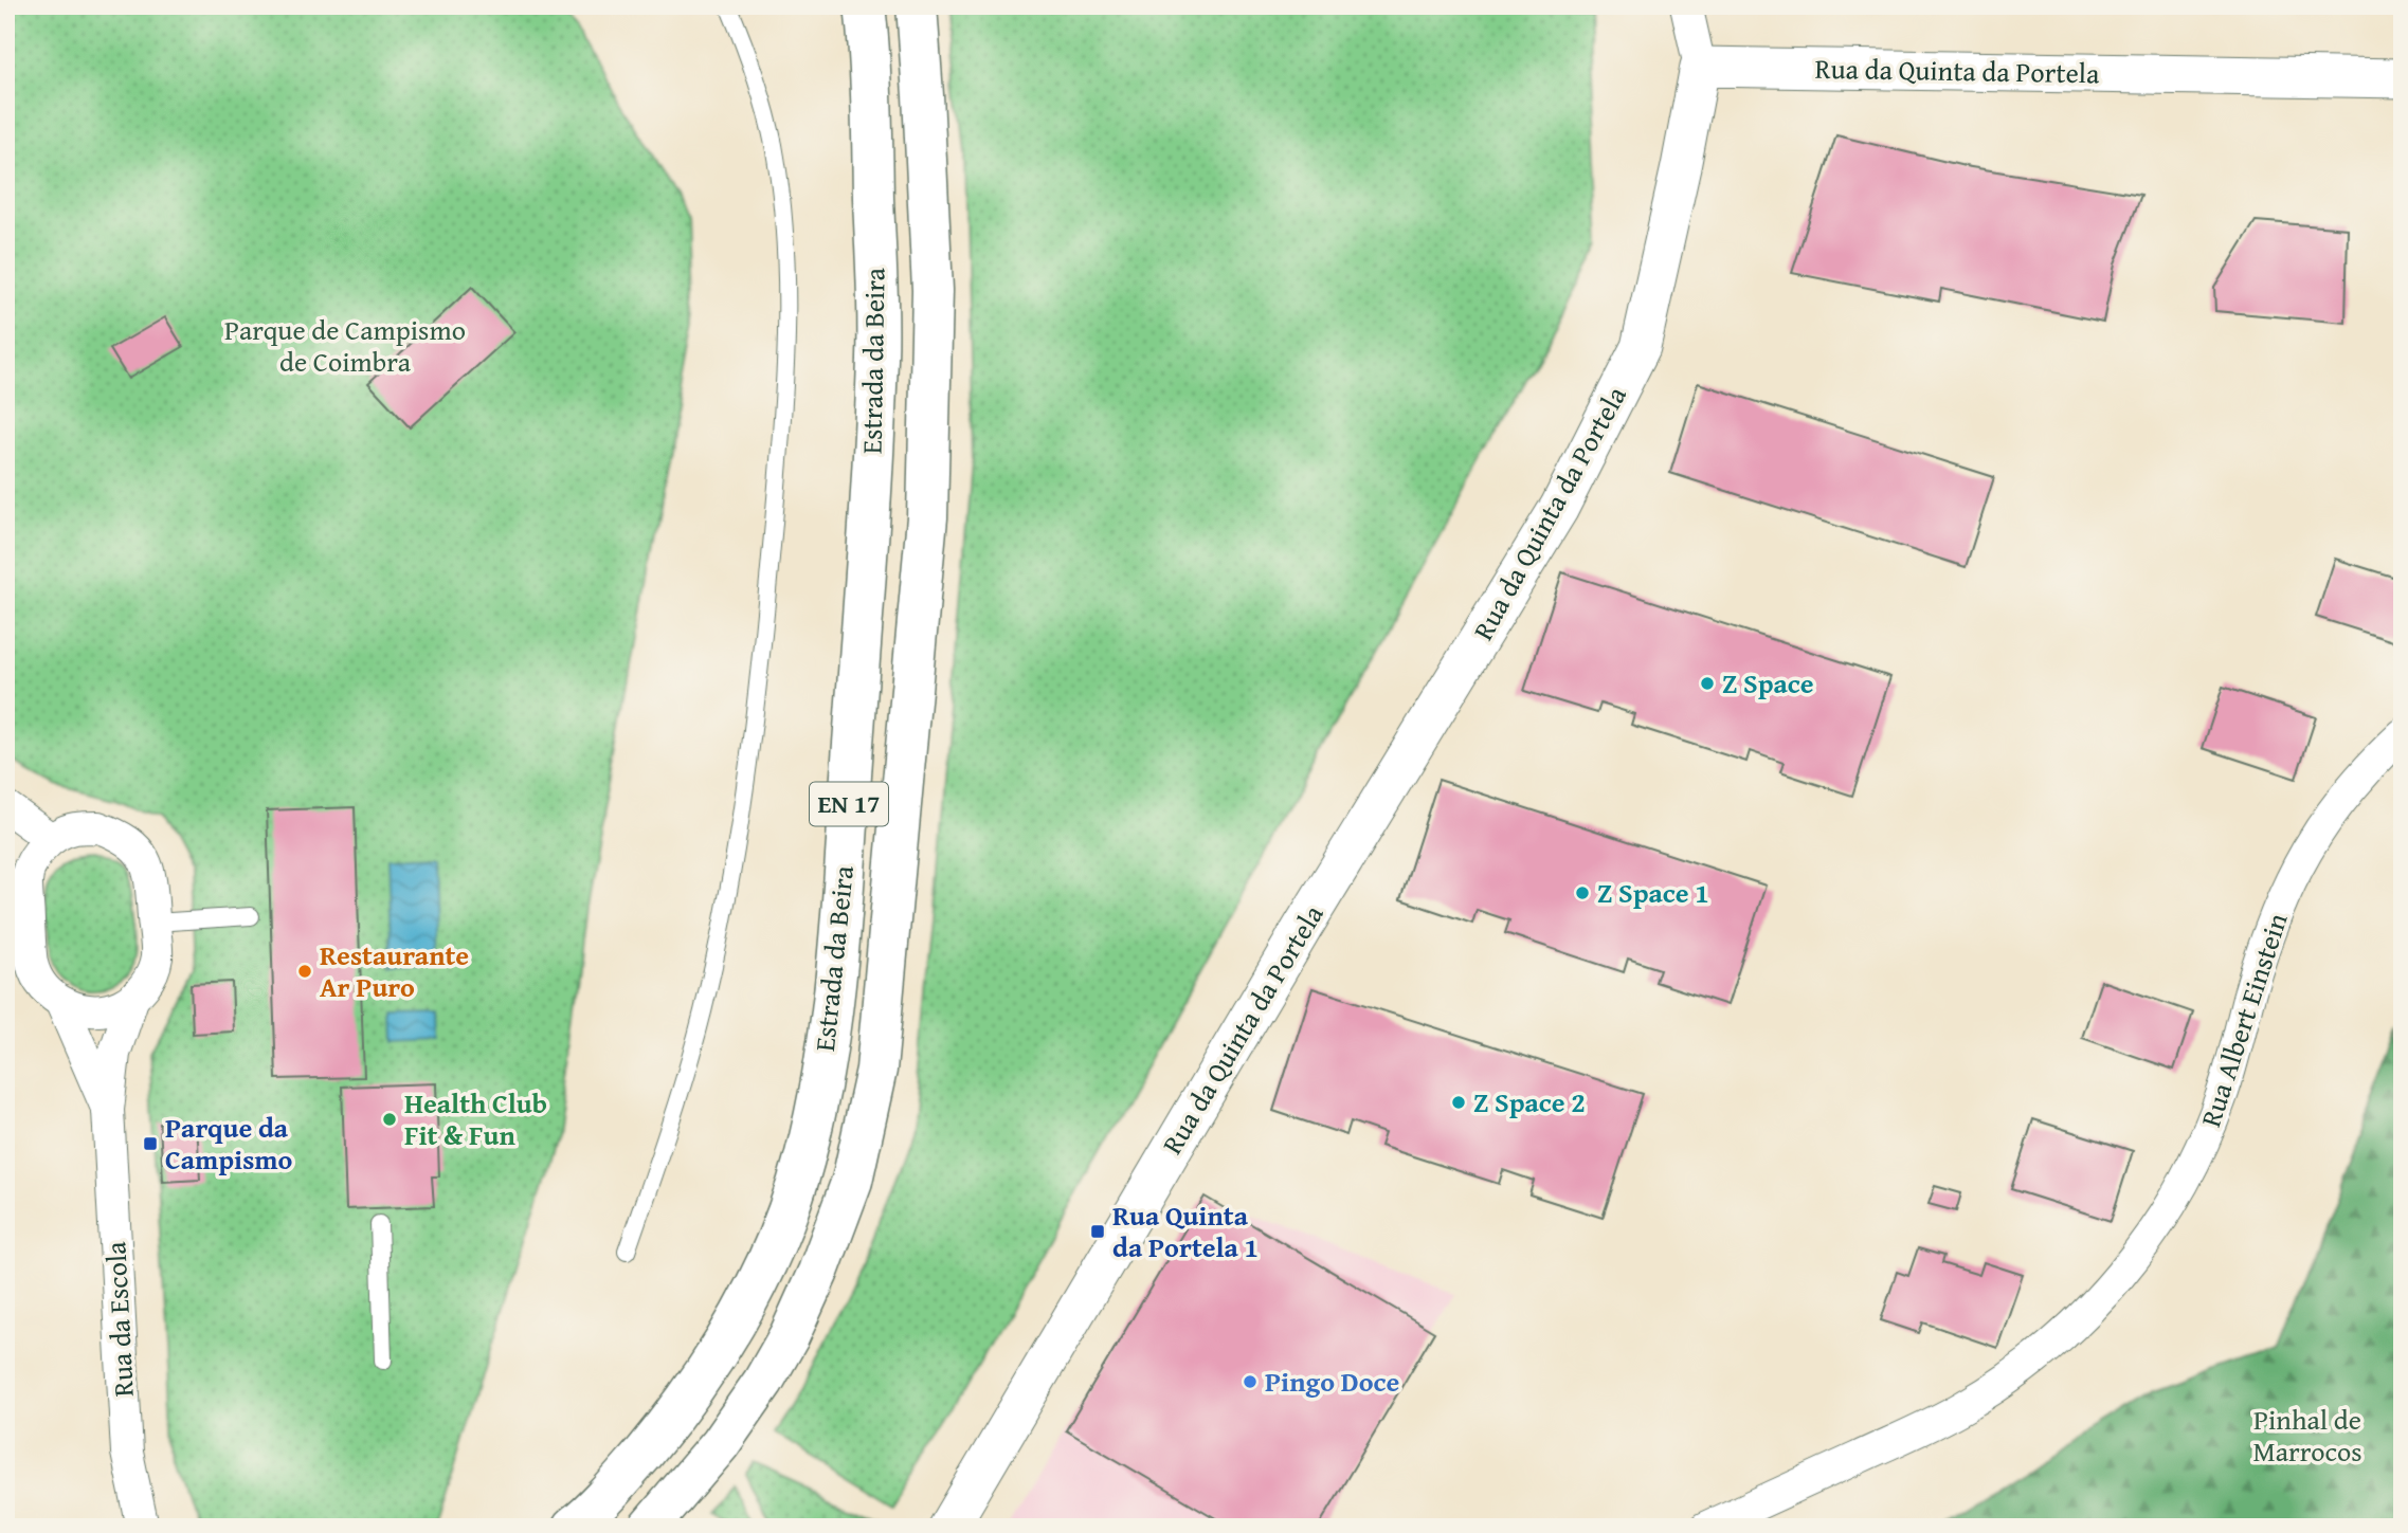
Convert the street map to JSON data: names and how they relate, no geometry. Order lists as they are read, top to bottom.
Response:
{
  "streets": {
    "main road": ["Estrada da Beira", "EN 17"],
    "street": ["Rua da Quinta da Portela", "Rua Albert Einstein", "Rua da Escola"]
  },
  "parks": ["Parque de Campismo de Coimbra", "Pinhal de Marrocos"],
  "places": {
    "other": [
      "Z Space",
      "Z Space 1",
      "Restaurante Ar Puro",
      "Z Space 2",
      "Health Club Fit & Fun",
      "Pingo Doce"
    ],
    "transit": ["Parque da Campismo", "Rua Quinta da Portela 1"]
  }
}
